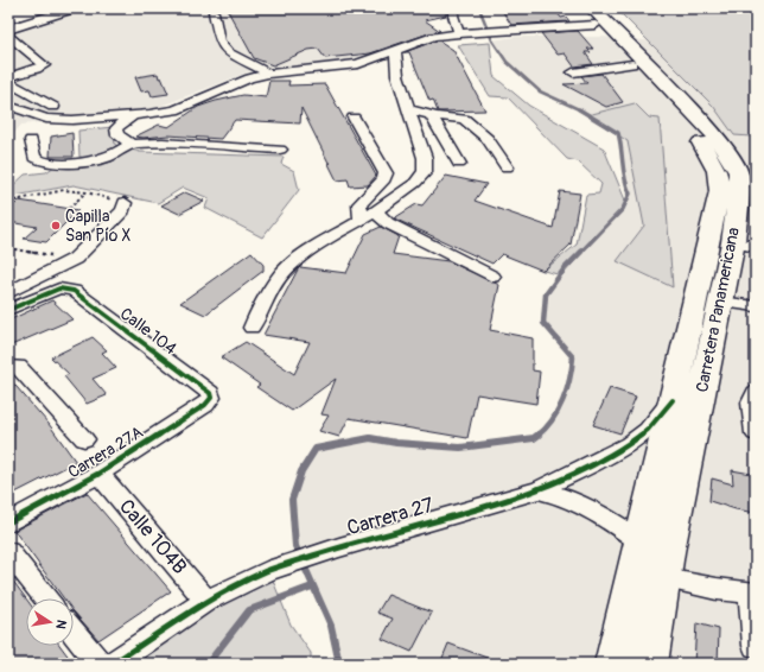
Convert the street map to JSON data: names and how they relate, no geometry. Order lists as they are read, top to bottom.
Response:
{
  "streets": {
    "highway": ["Carretera Panamericana"],
    "street": [
      "Calle 104",
      "Carrera 27A",
      "Carrera 27",
      "Calle 104B"
    ]
  },
  "crossings": [
    ["Carretera Panamericana", "Carrera 27"],
    ["Calle 104", "Carrera 27A"],
    ["Carrera 27A", "Calle 104B"],
    ["Carrera 27", "Calle 104B"]
  ],
  "places": ["Capilla San Pío X"],
  "north": "right"
}
